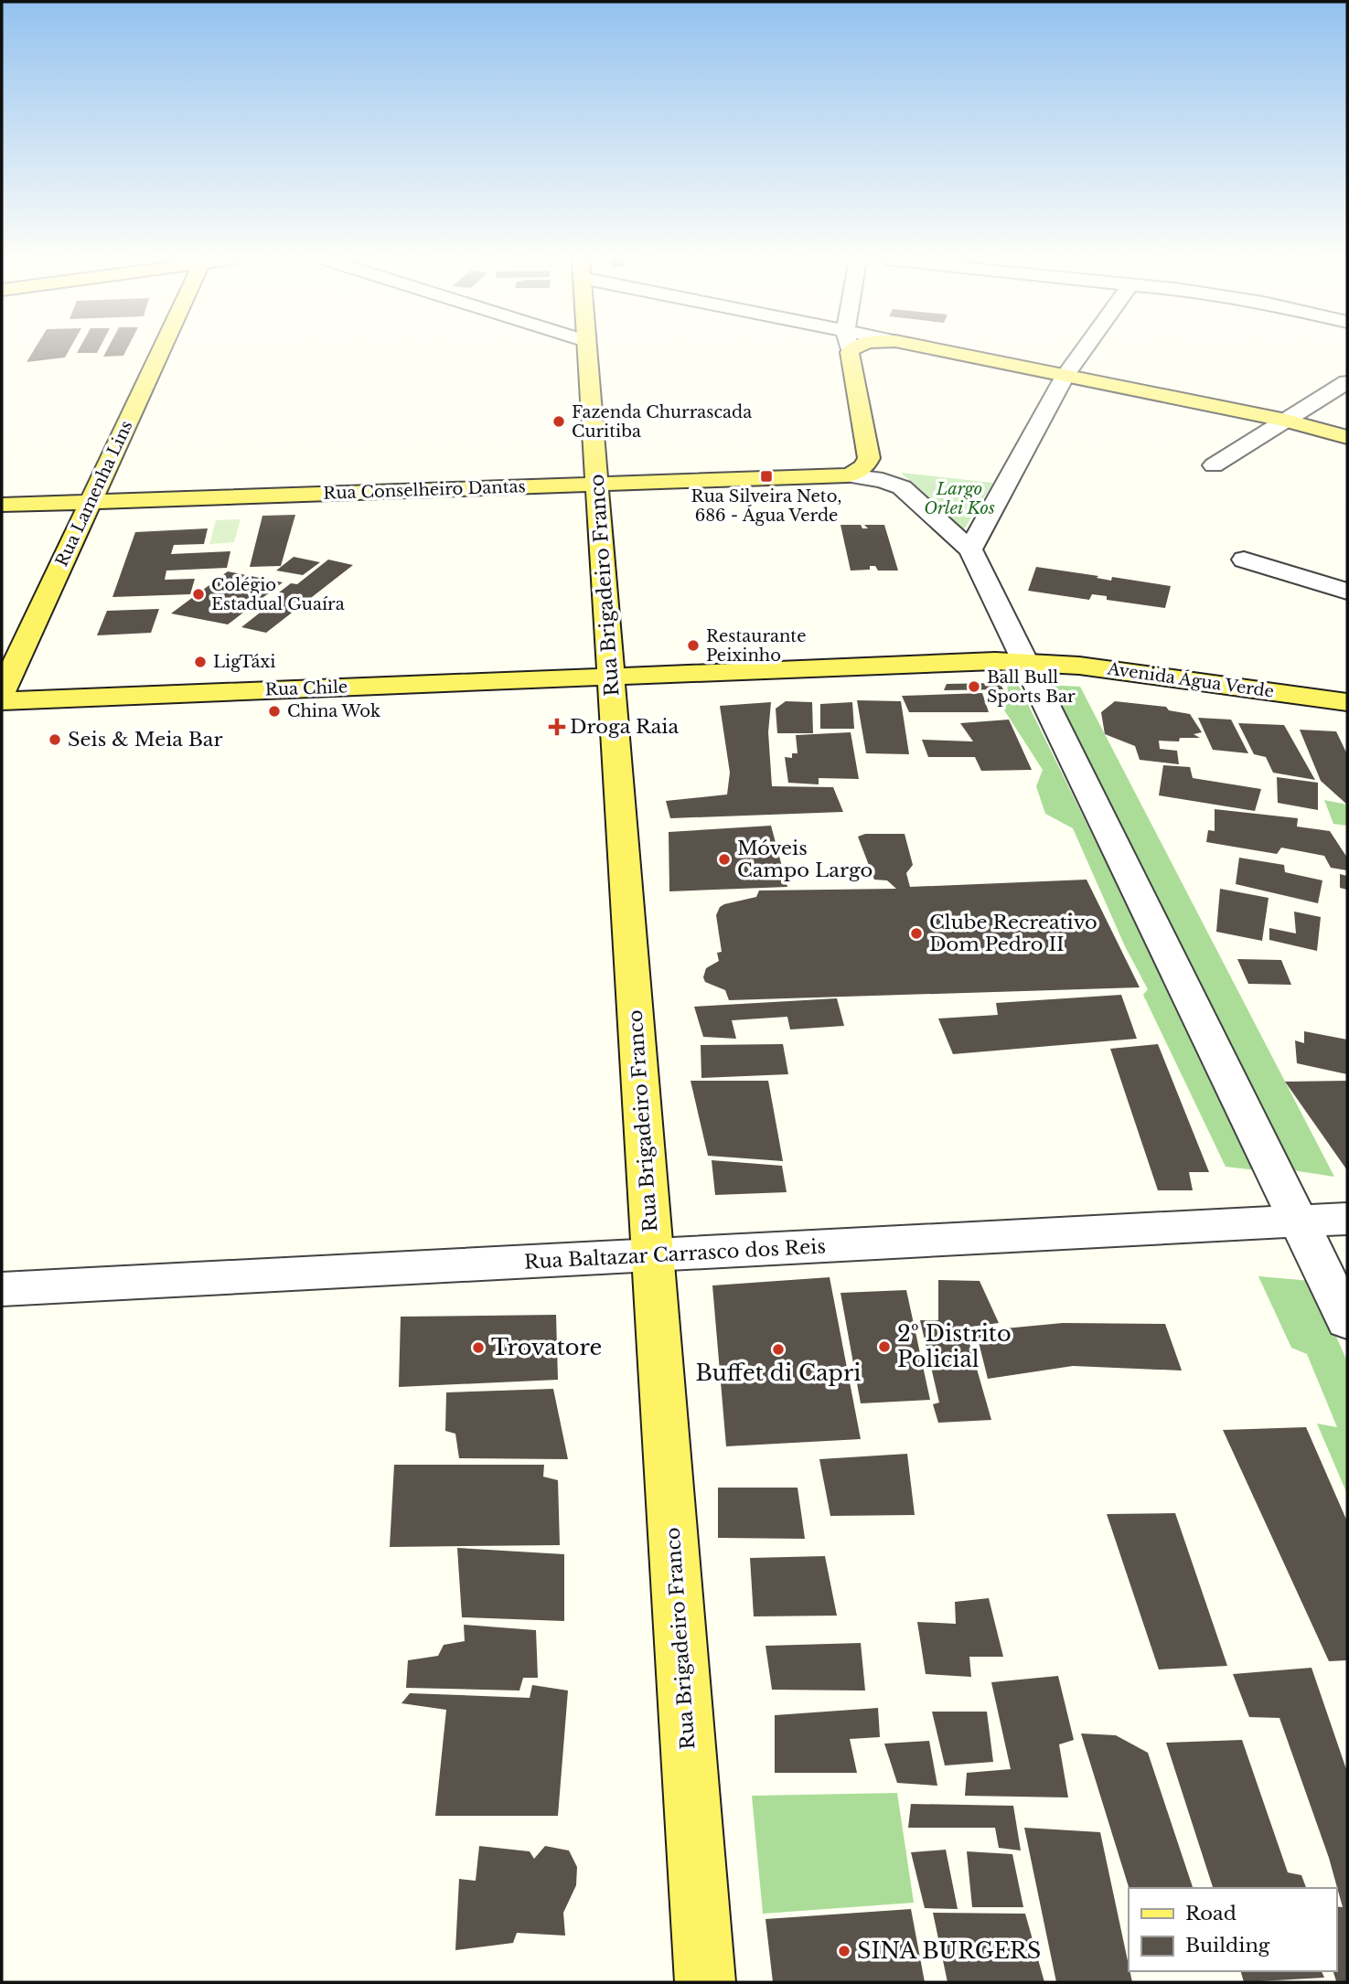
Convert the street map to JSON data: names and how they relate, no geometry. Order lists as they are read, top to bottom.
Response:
{
  "streets": {
    "main road": [
      "Rua Conselheiro Dantas",
      "Rua Lamenha Lins",
      "Rua Brigadeiro Franco",
      "Avenida Água Verde",
      "Rua Chile"
    ],
    "street": ["Rua Baltazar Carrasco dos Reis"]
  },
  "crossings": [
    ["Rua Conselheiro Dantas", "Rua Lamenha Lins"],
    ["Rua Conselheiro Dantas", "Rua Brigadeiro Franco"],
    ["Rua Brigadeiro Franco", "Avenida Água Verde"],
    ["Rua Brigadeiro Franco", "Rua Chile"],
    ["Rua Brigadeiro Franco", "Rua Baltazar Carrasco dos Reis"],
    ["Avenida Água Verde", "Rua Chile"]
  ],
  "parks": ["Largo Orlei Kos"],
  "places": {
    "other": [
      "Fazenda Churrascada Curitiba",
      "Colégio Estadual Guaíra",
      "Restaurante Peixinho",
      "LigTáxi",
      "Ball Bull Sports Bar",
      "China Wok",
      "Seis & Meia Bar",
      "Móveis Campo Largo",
      "Clube Recreativo Dom Pedro II",
      "2º Distrito Policial",
      "Trovatore",
      "Buffet di Capri",
      "SINA BURGERS"
    ],
    "transit": ["Rua Silveira Neto, 686 - Água Verde"],
    "health": ["Droga Raia"]
  },
  "legend": ["Road", "Building"]
}
